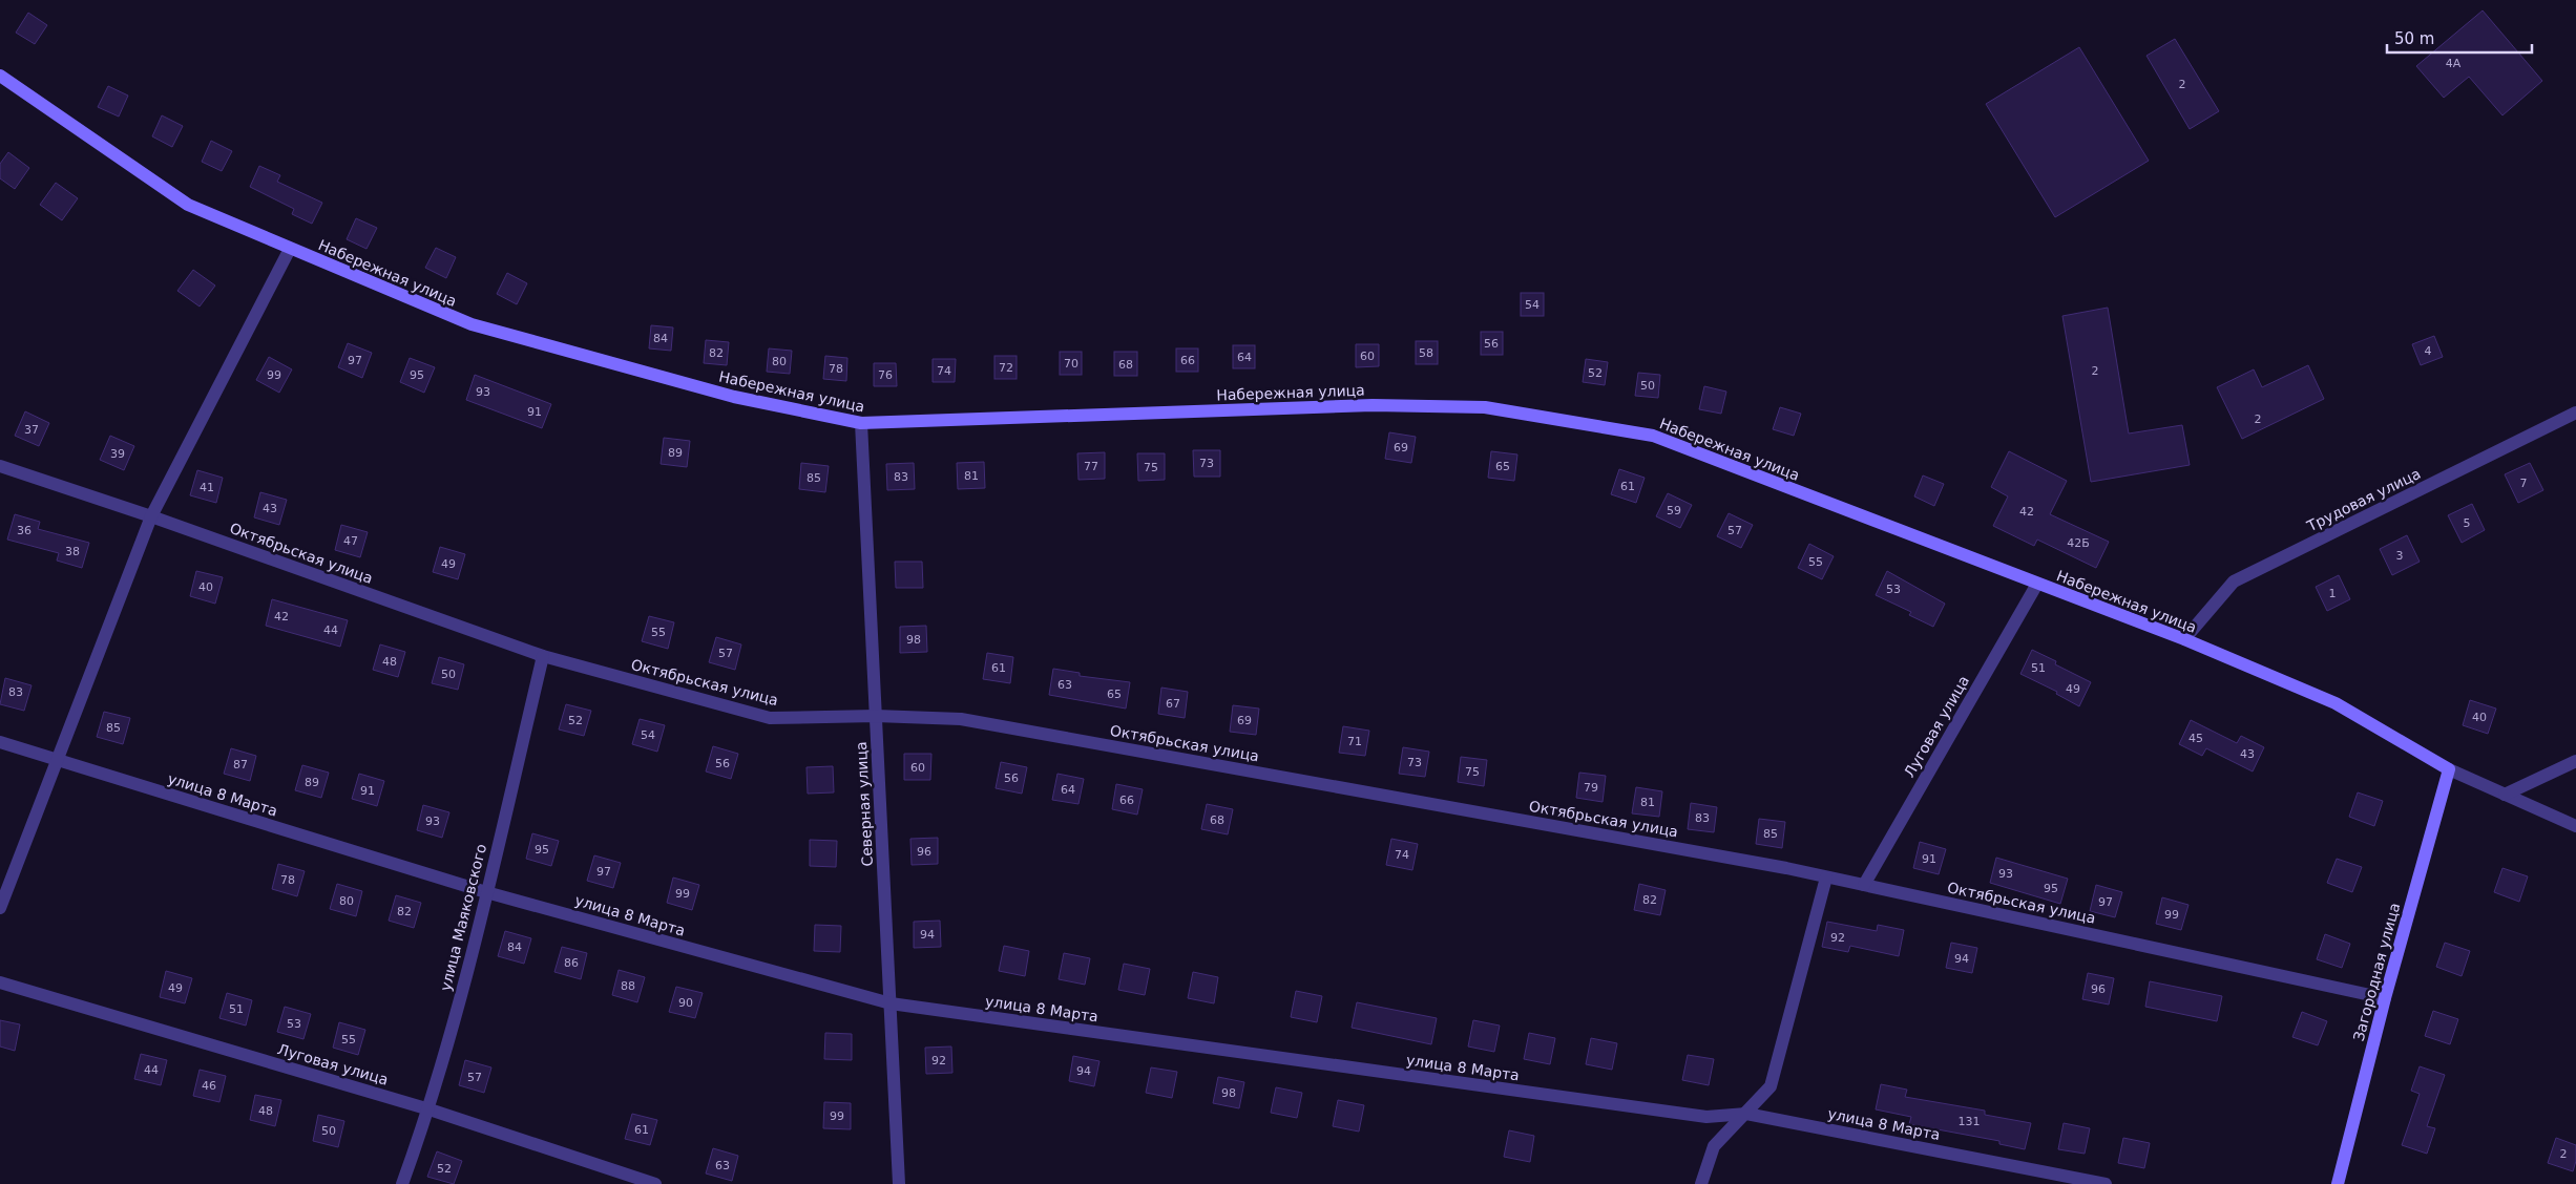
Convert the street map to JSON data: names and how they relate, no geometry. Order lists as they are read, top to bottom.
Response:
{
  "streets": {
    "street": [
      "Набережная улица",
      "Трудовая улица",
      "Октябрьская улица",
      "Луговая улица",
      "улица 8 Марта",
      "Северная улица",
      "улица Маяковского",
      "Загородная улица"
    ]
  },
  "crossings": [
    ["Набережная улица", "Трудовая улица"],
    ["Набережная улица", "Луговая улица"],
    ["Набережная улица", "Северная улица"],
    ["Набережная улица", "Загородная улица"],
    ["Октябрьская улица", "Луговая улица"],
    ["Октябрьская улица", "Северная улица"],
    ["Октябрьская улица", "улица Маяковского"],
    ["Октябрьская улица", "Загородная улица"],
    ["Луговая улица", "улица Маяковского"],
    ["улица 8 Марта", "Северная улица"],
    ["улица 8 Марта", "улица Маяковского"]
  ],
  "house_numbers": [
    "4А",
    "2",
    "54",
    "84",
    "56",
    "4",
    "82",
    "58",
    "60",
    "64",
    "97",
    "66",
    "80",
    "70",
    "68",
    "72",
    "78",
    "74",
    "2",
    "52",
    "99",
    "95",
    "76",
    "50",
    "93",
    "91",
    "2",
    "37",
    "69",
    "89",
    "39",
    "73",
    "77",
    "65",
    "75",
    "81",
    "83",
    "85",
    "7",
    "61",
    "41",
    "43",
    "59",
    "42",
    "5",
    "36",
    "57",
    "47",
    "42Б",
    "38",
    "3",
    "55",
    "49",
    "40",
    "53",
    "1",
    "42",
    "44",
    "55",
    "98",
    "57",
    "48",
    "61",
    "51",
    "50",
    "63",
    "49",
    "83",
    "65",
    "67",
    "40",
    "52",
    "69",
    "85",
    "54",
    "45",
    "71",
    "43",
    "73",
    "56",
    "87",
    "60",
    "75",
    "56",
    "89",
    "79",
    "64",
    "91",
    "66",
    "81",
    "83",
    "68",
    "93",
    "85",
    "95",
    "96",
    "74",
    "91",
    "97",
    "93",
    "78",
    "95",
    "99",
    "82",
    "80",
    "97",
    "82",
    "99",
    "94",
    "92",
    "84",
    "94",
    "86",
    "88",
    "49",
    "96",
    "90",
    "51",
    "53",
    "55",
    "92",
    "44",
    "94",
    "57",
    "46",
    "98",
    "48",
    "99",
    "131",
    "61",
    "50",
    "2",
    "63",
    "52"
  ],
  "scale_bar": "50 m"
}
